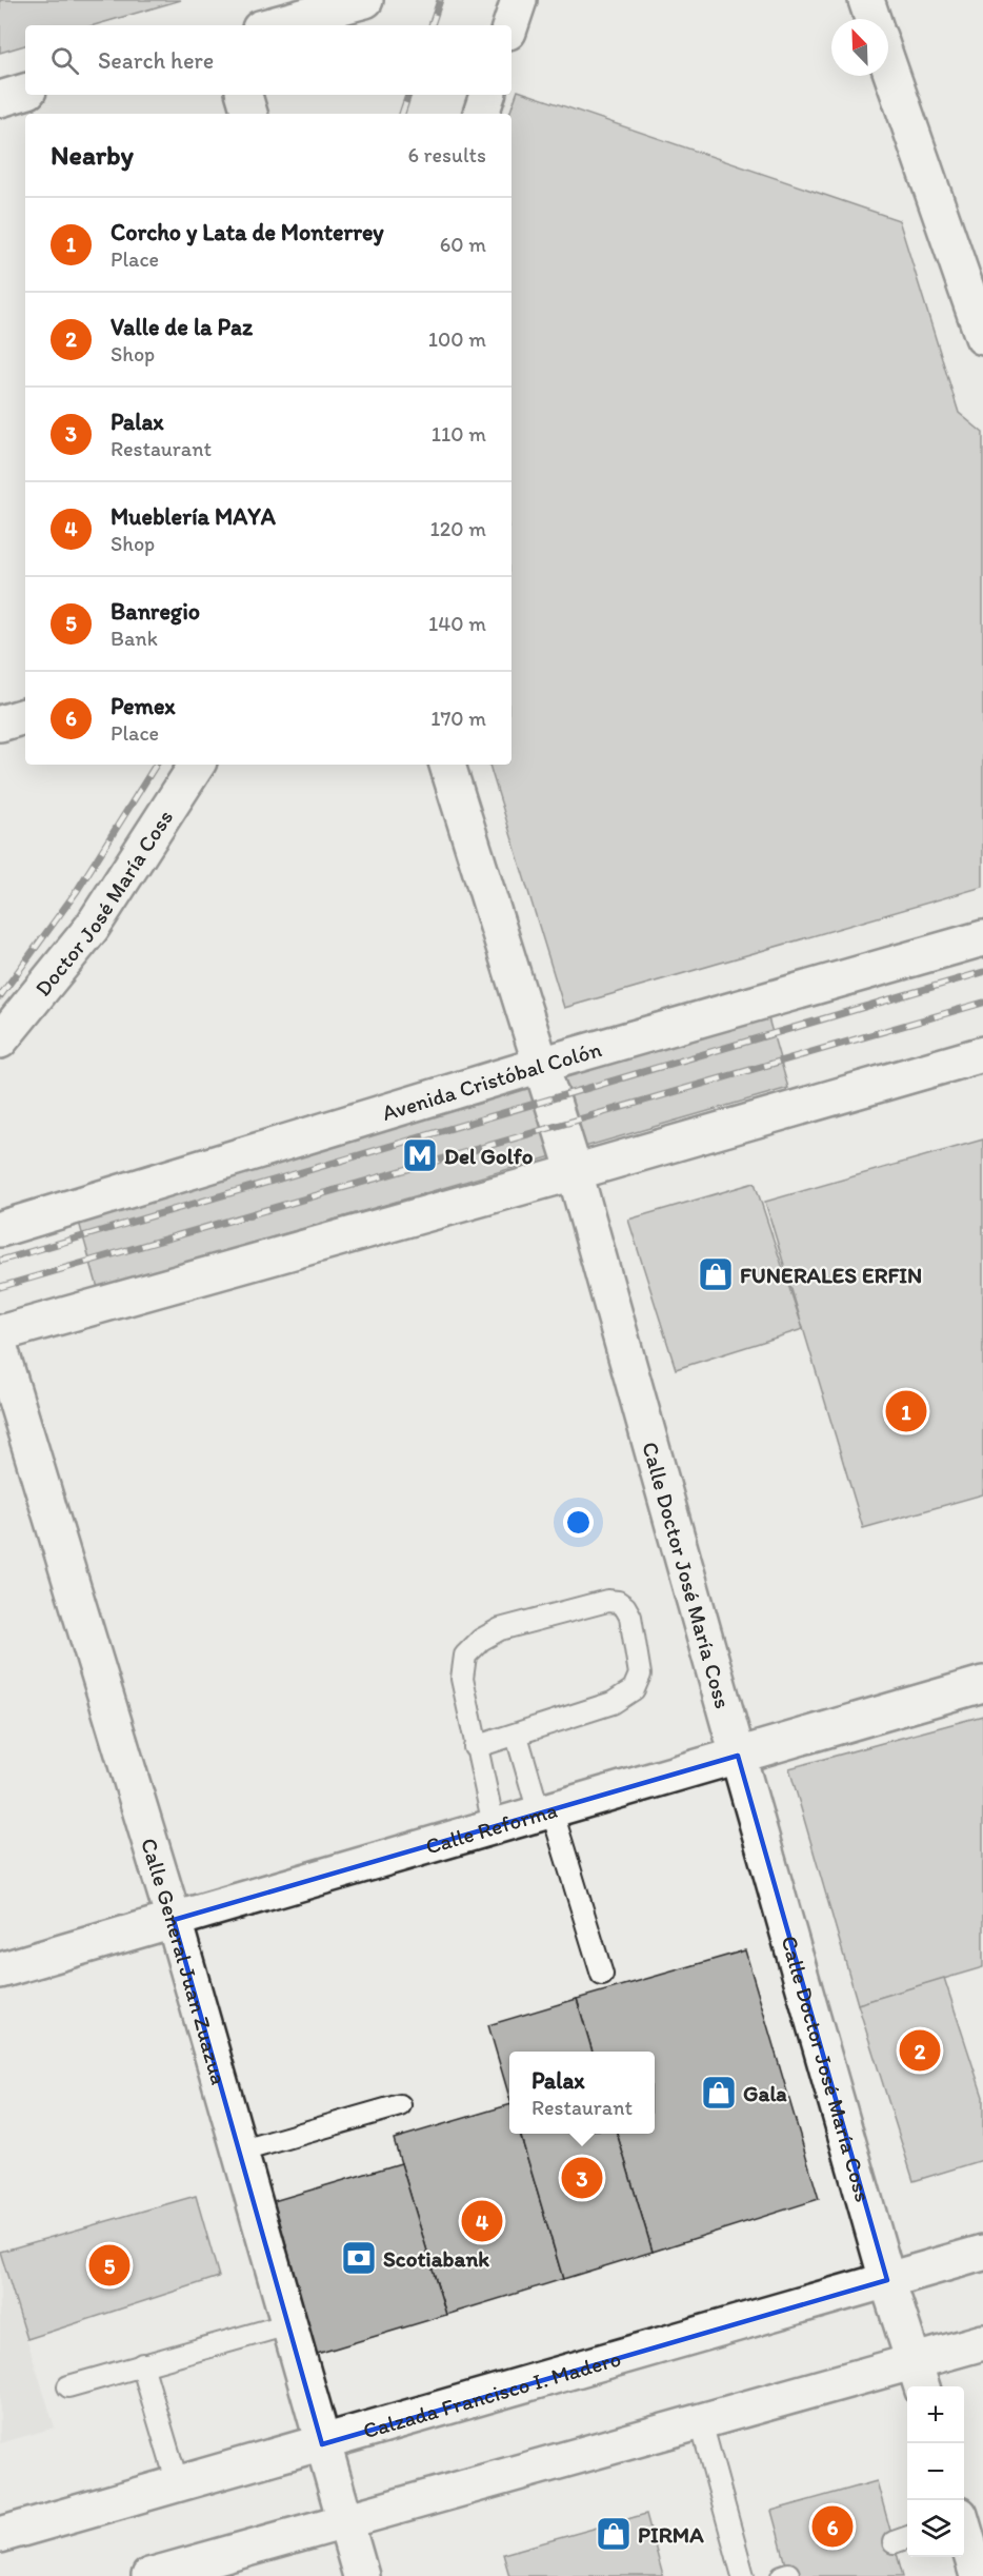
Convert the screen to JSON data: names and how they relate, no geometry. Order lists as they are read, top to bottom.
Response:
{
  "streets": {
    "street": [
      "Doctor José María Coss",
      "Avenida Cristóbal Colón",
      "Calle Doctor José María Coss",
      "Calle Reforma",
      "Calle General Juan Zuazua",
      "Calzada Francisco I. Madero"
    ]
  },
  "crossings": [
    ["Avenida Cristóbal Colón", "Calle Doctor José María Coss"],
    ["Calle Doctor José María Coss", "Calle Reforma"],
    ["Calle Doctor José María Coss", "Calzada Francisco I. Madero"],
    ["Calle Reforma", "Calle General Juan Zuazua"],
    ["Calle General Juan Zuazua", "Calzada Francisco I. Madero"]
  ],
  "places": {
    "metro station": ["Del Golfo"],
    "shop": ["FUNERALES ERFIN", "Gala", "PIRMA"],
    "bank": ["Scotiabank"]
  },
  "north": "top left",
  "page": {
    "search": "Search here",
    "heading": ["Nearby", "6 results"],
    "list": [
      {
        "mark": "1",
        "name": "Corcho y Lata de Monterrey",
        "note": "Place",
        "value": "60 m"
      },
      {
        "mark": "2",
        "name": "Valle de la Paz",
        "note": "Shop",
        "value": "100 m"
      },
      {
        "mark": "3",
        "name": "Palax",
        "note": "Restaurant",
        "value": "110 m"
      },
      {
        "mark": "4",
        "name": "Mueblería MAYA",
        "note": "Shop",
        "value": "120 m"
      },
      {
        "mark": "5",
        "name": "Banregio",
        "note": "Bank",
        "value": "140 m"
      },
      {
        "mark": "6",
        "name": "Pemex",
        "note": "Place",
        "value": "170 m"
      }
    ],
    "pins": [
      "1",
      "2",
      "3",
      "4",
      "5",
      "6"
    ],
    "popup": ["Palax", "Restaurant"],
    "map_buttons": ["+", "−"]
  }
}
